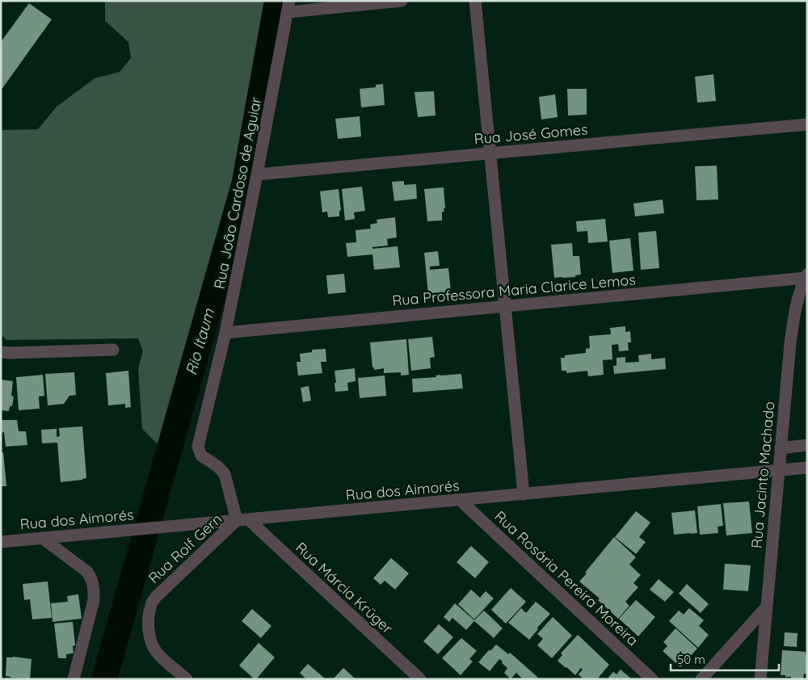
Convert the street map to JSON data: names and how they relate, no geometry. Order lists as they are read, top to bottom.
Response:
{
  "streets": {
    "street": [
      "Rua José Gomes",
      "Rua João Cardoso de Aguiar",
      "Rua Professora Maria Clarice Lemos",
      "Rua Jacinto Machado",
      "Rua dos Aimorés",
      "Rua Rolf Gern",
      "Rua Rosária Pereira Moreira",
      "Rua Márcia Krüger"
    ]
  },
  "crossings": [
    ["Rua José Gomes", "Rua João Cardoso de Aguiar"],
    ["Rua João Cardoso de Aguiar", "Rua Professora Maria Clarice Lemos"],
    ["Rua João Cardoso de Aguiar", "Rua dos Aimorés"],
    ["Rua João Cardoso de Aguiar", "Rua Rolf Gern"],
    ["Rua João Cardoso de Aguiar", "Rua Márcia Krüger"],
    ["Rua Professora Maria Clarice Lemos", "Rua Jacinto Machado"],
    ["Rua Jacinto Machado", "Rua dos Aimorés"],
    ["Rua dos Aimorés", "Rua Rolf Gern"],
    ["Rua dos Aimorés", "Rua Rosária Pereira Moreira"],
    ["Rua dos Aimorés", "Rua Márcia Krüger"],
    ["Rua Rolf Gern", "Rua Márcia Krüger"]
  ],
  "water": ["Rio Itaum"],
  "scale_bar": "50 m"
}
